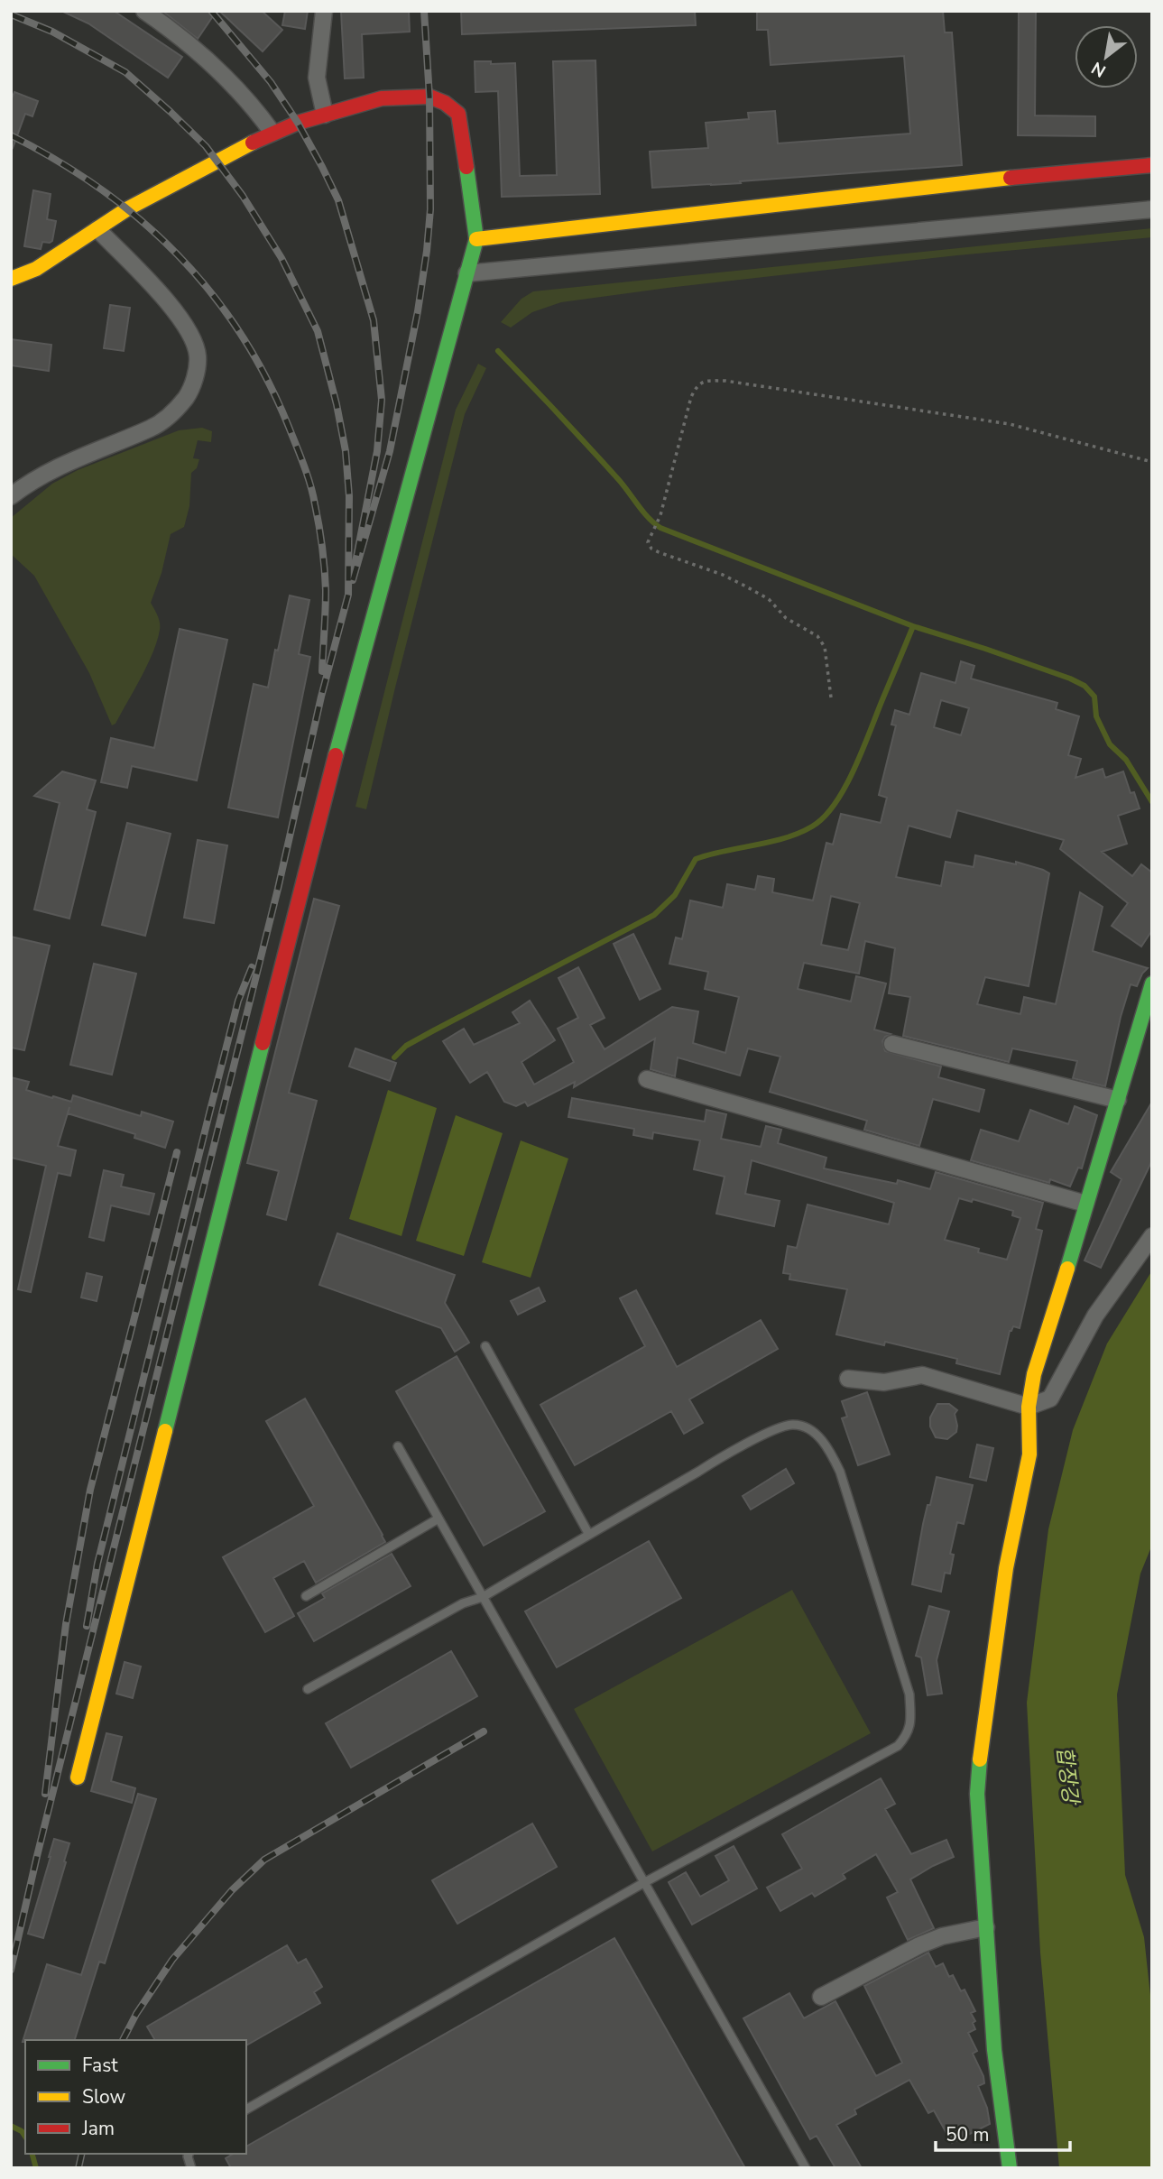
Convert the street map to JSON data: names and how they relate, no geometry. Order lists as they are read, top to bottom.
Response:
{
  "water": ["합장강"],
  "legend": ["Fast", "Slow", "Jam"],
  "scale_bar": "50 m",
  "north": "bottom left"
}
